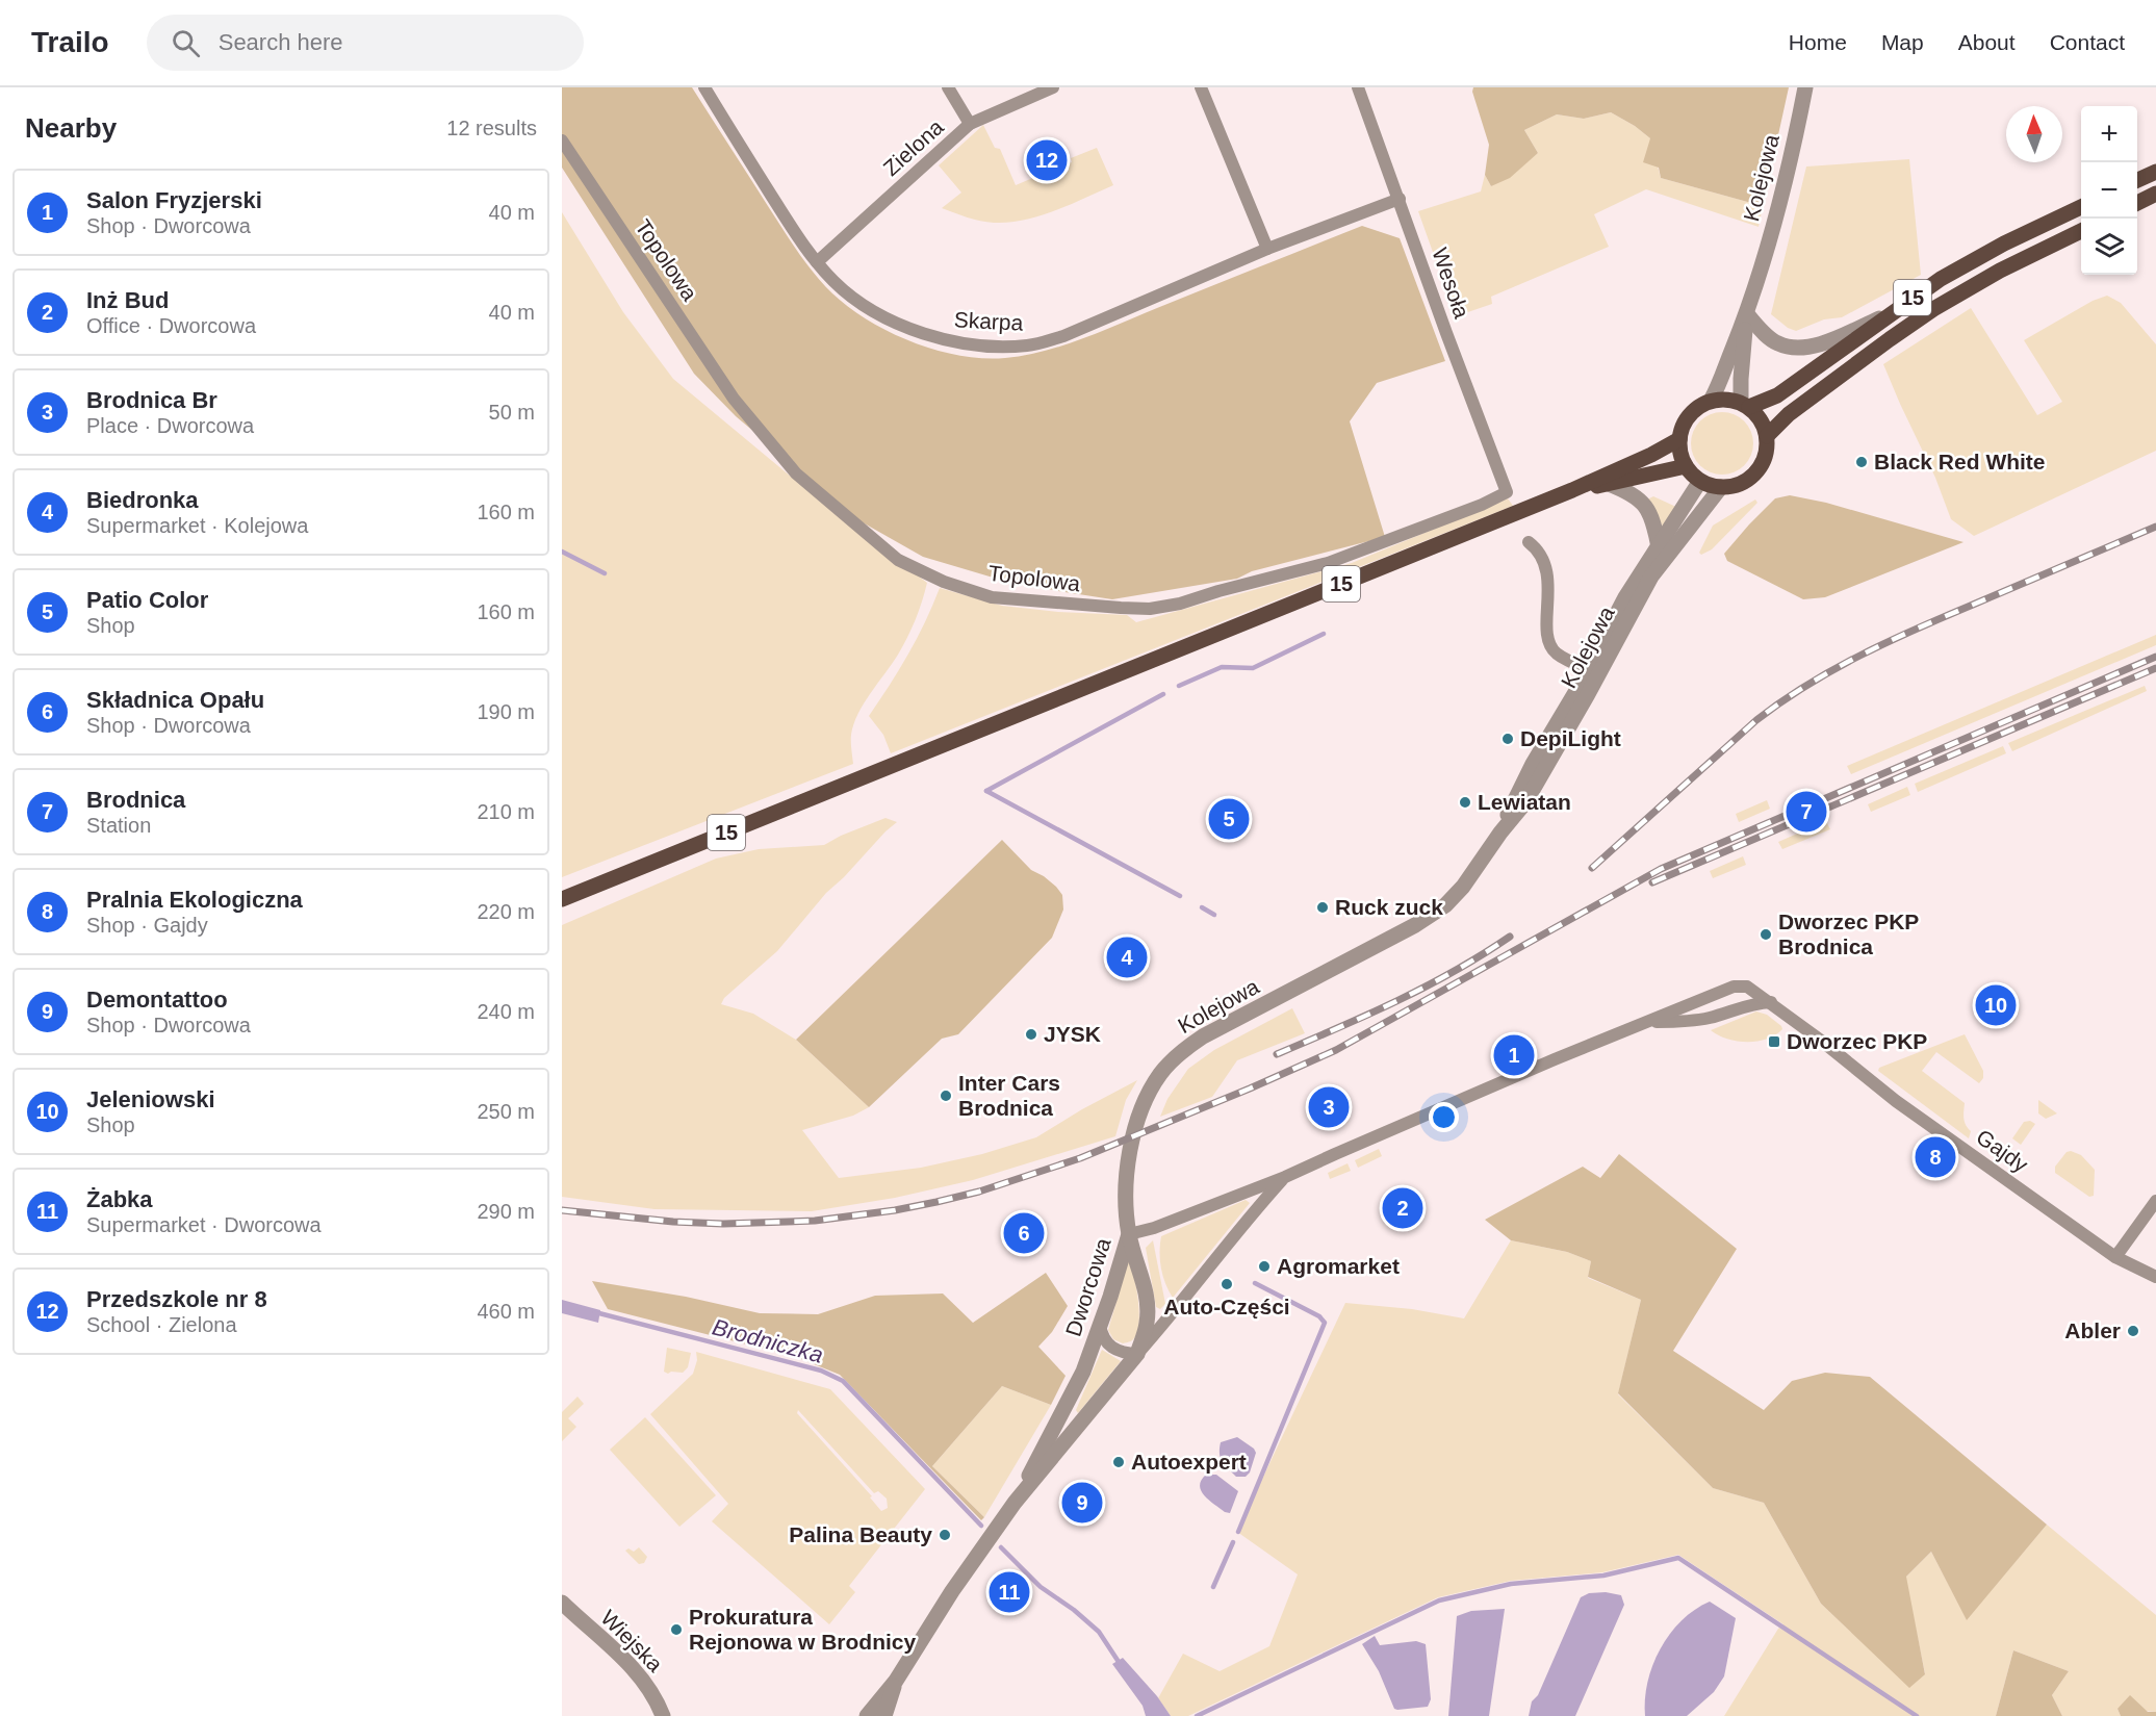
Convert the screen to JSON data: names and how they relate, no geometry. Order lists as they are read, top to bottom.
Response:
{
  "streets": {
    "main road": ["15"],
    "street": [
      "Zielona",
      "Kolejowa",
      "Topolowa",
      "Wesoła",
      "Skarpa",
      "Gajdy",
      "Dworcowa",
      "Wiejska"
    ]
  },
  "crossings": [
    ["Zielona", "Skarpa"],
    ["Kolejowa", "15"],
    ["Kolejowa", "Dworcowa"],
    ["Topolowa", "Wesoła"],
    ["Wesoła", "Skarpa"],
    ["Gajdy", "Dworcowa"]
  ],
  "water": ["Brodniczka"],
  "places": {
    "other": [
      "Black Red White",
      "DepiLight",
      "Lewiatan",
      "Ruck zuck",
      "Dworzec PKP Brodnica",
      "JYSK",
      "Inter Cars Brodnica",
      "Agromarket",
      "Auto-Części",
      "Abler",
      "Autoexpert",
      "Palina Beauty",
      "Prokuratura Rejonowa w Brodnicy"
    ],
    "transit": ["Dworzec PKP"]
  },
  "north": "top",
  "page": {
    "header": "Trailo",
    "search": "Search here",
    "nav": [
      "Home",
      "Map",
      "About",
      "Contact"
    ],
    "heading": ["Nearby", "12 results"],
    "map_buttons": ["+", "−"],
    "pins": [
      "12",
      "7",
      "5",
      "4",
      "10",
      "1",
      "3",
      "8",
      "2",
      "6",
      "9",
      "11"
    ],
    "list": [
      {
        "mark": "1",
        "name": "Salon Fryzjerski",
        "note": "Shop · Dworcowa",
        "value": "40 m"
      },
      {
        "mark": "2",
        "name": "Inż Bud",
        "note": "Office · Dworcowa",
        "value": "40 m"
      },
      {
        "mark": "3",
        "name": "Brodnica Br",
        "note": "Place · Dworcowa",
        "value": "50 m"
      },
      {
        "mark": "4",
        "name": "Biedronka",
        "note": "Supermarket · Kolejowa",
        "value": "160 m"
      },
      {
        "mark": "5",
        "name": "Patio Color",
        "note": "Shop",
        "value": "160 m"
      },
      {
        "mark": "6",
        "name": "Składnica Opału",
        "note": "Shop · Dworcowa",
        "value": "190 m"
      },
      {
        "mark": "7",
        "name": "Brodnica",
        "note": "Station",
        "value": "210 m"
      },
      {
        "mark": "8",
        "name": "Pralnia Ekologiczna",
        "note": "Shop · Gajdy",
        "value": "220 m"
      },
      {
        "mark": "9",
        "name": "Demontattoo",
        "note": "Shop · Dworcowa",
        "value": "240 m"
      },
      {
        "mark": "10",
        "name": "Jeleniowski",
        "note": "Shop",
        "value": "250 m"
      },
      {
        "mark": "11",
        "name": "Żabka",
        "note": "Supermarket · Dworcowa",
        "value": "290 m"
      },
      {
        "mark": "12",
        "name": "Przedszkole nr 8",
        "note": "School · Zielona",
        "value": "460 m"
      }
    ]
  }
}
